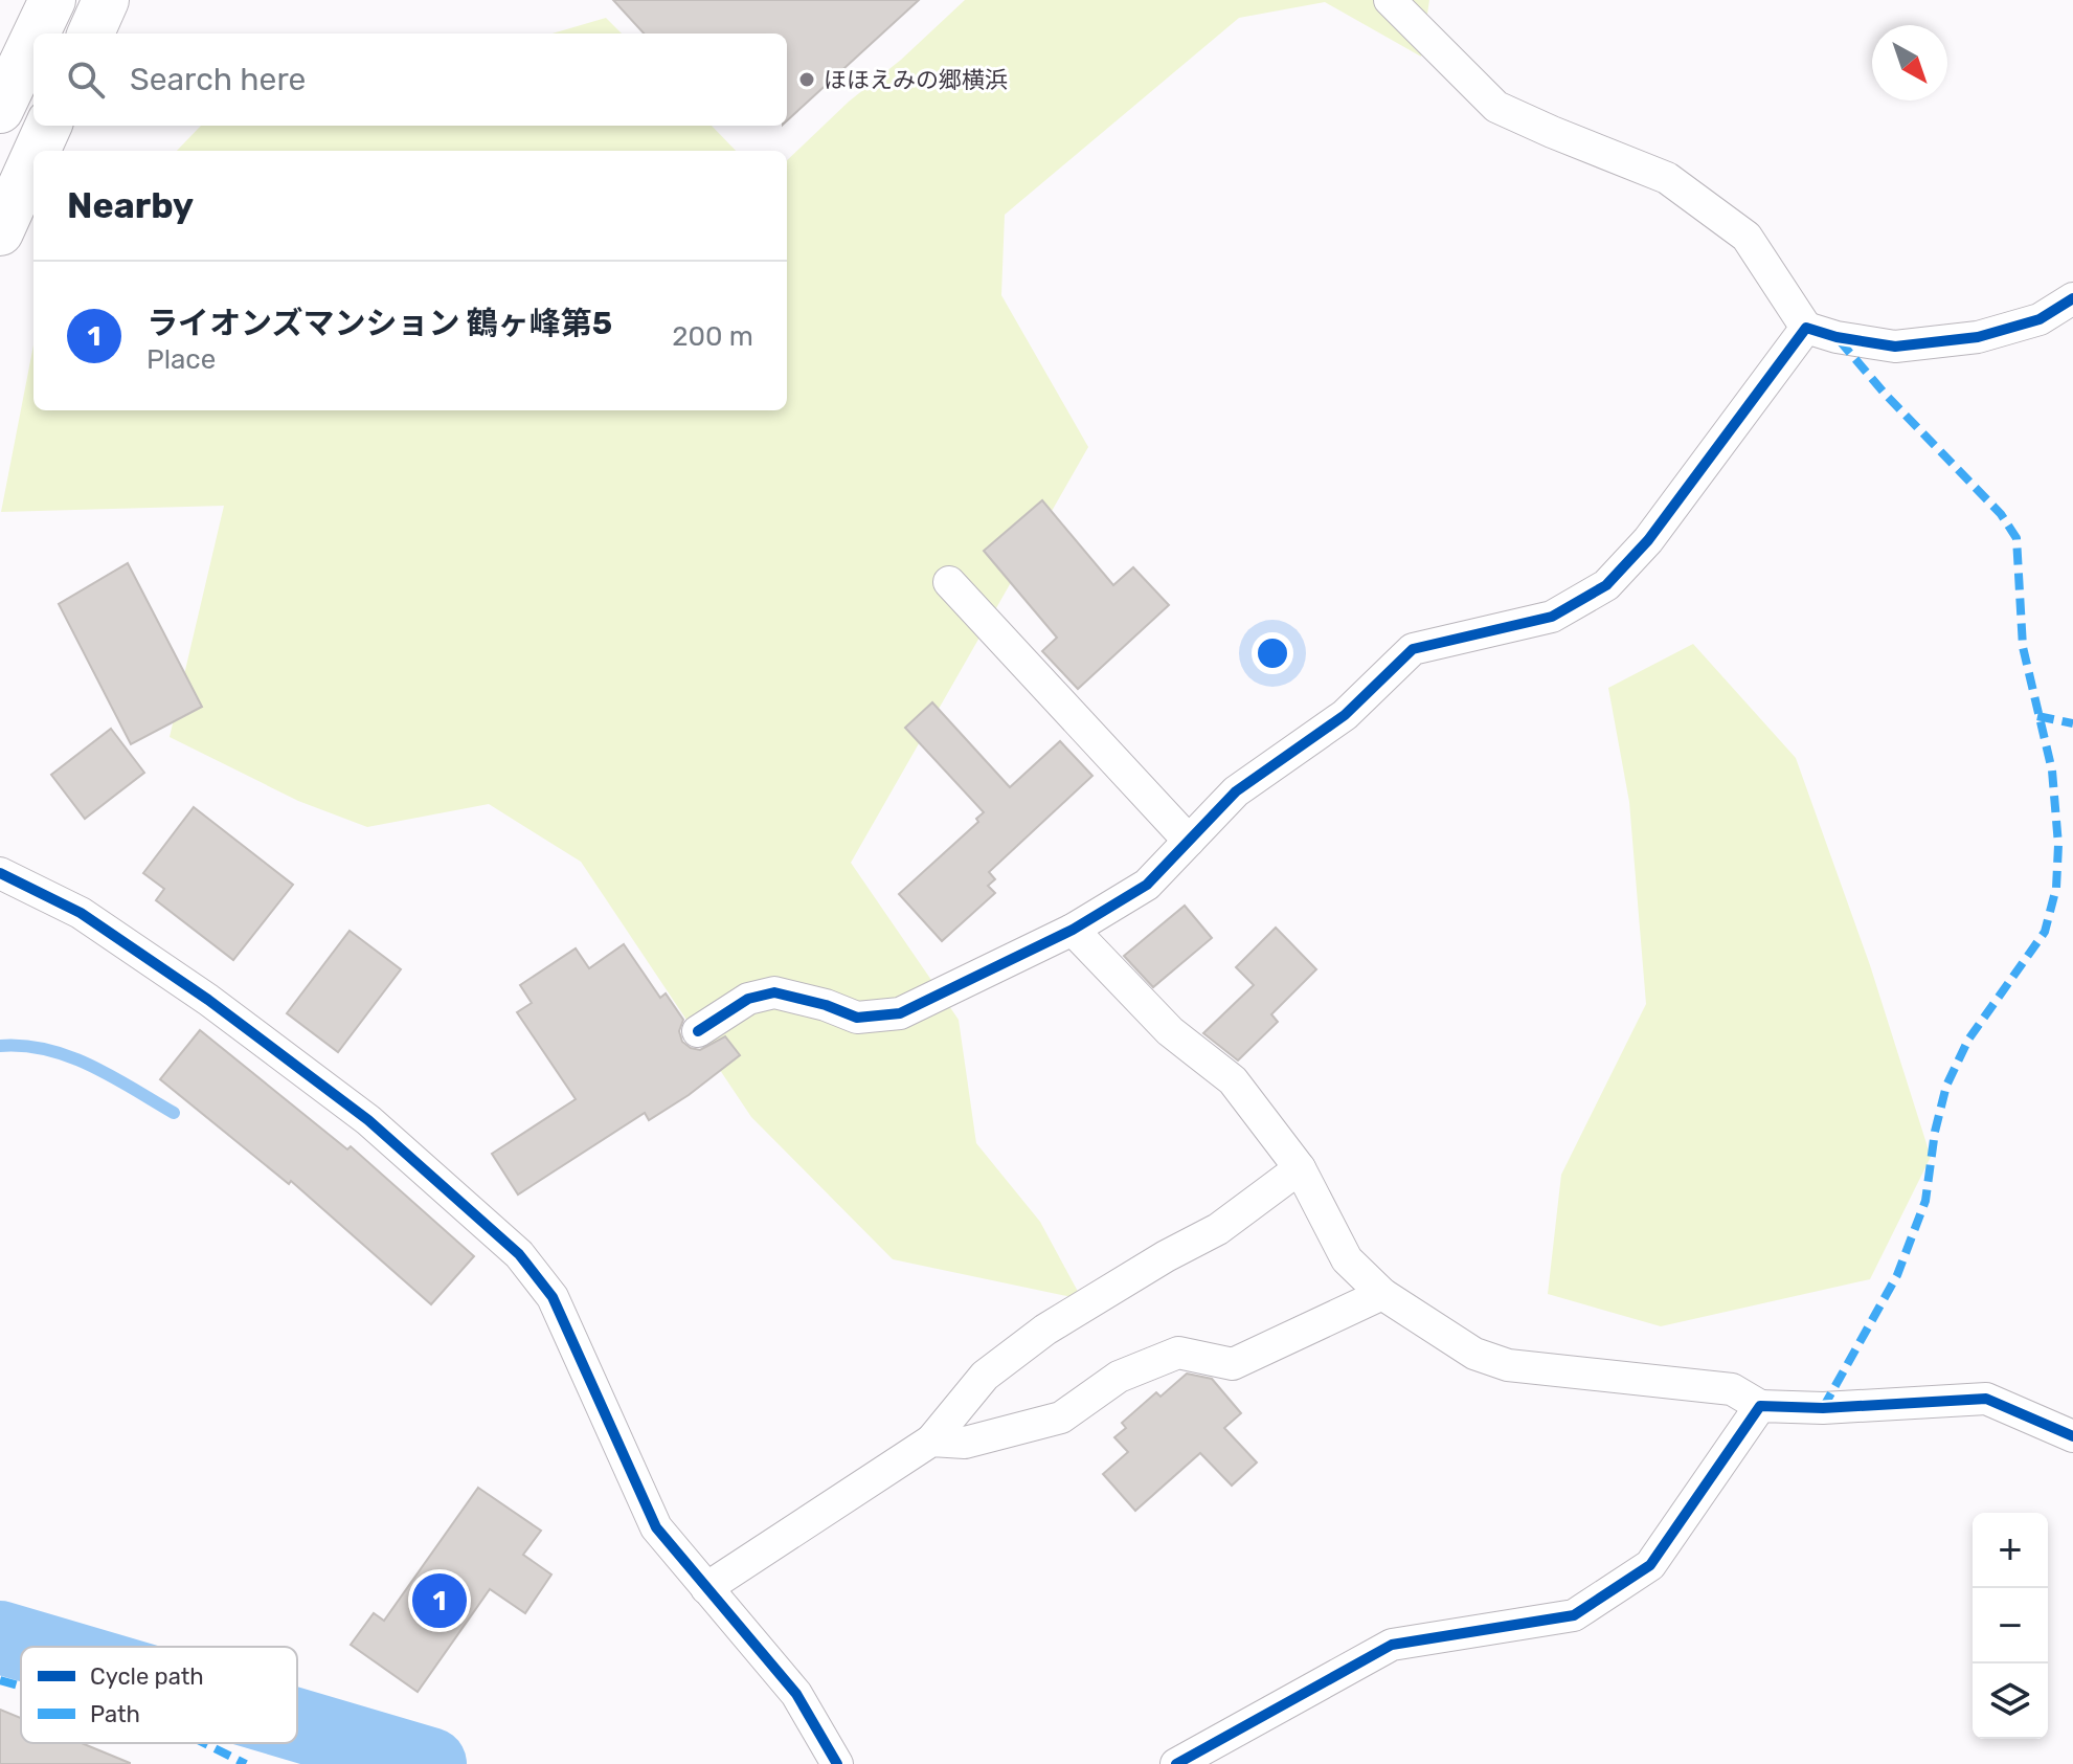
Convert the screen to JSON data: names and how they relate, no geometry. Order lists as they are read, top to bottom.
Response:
{
  "places": ["ほほえみの郷横浜"],
  "legend": ["Cycle path", "Path"],
  "north": "bottom right",
  "page": {
    "search": "Search here",
    "heading": "Nearby",
    "list": [
      {
        "mark": "1",
        "name": "ライオンズマンション 鶴ヶ峰第5",
        "note": "Place",
        "value": "200 m"
      }
    ],
    "map_buttons": ["+", "−"],
    "pins": "1"
  }
}
